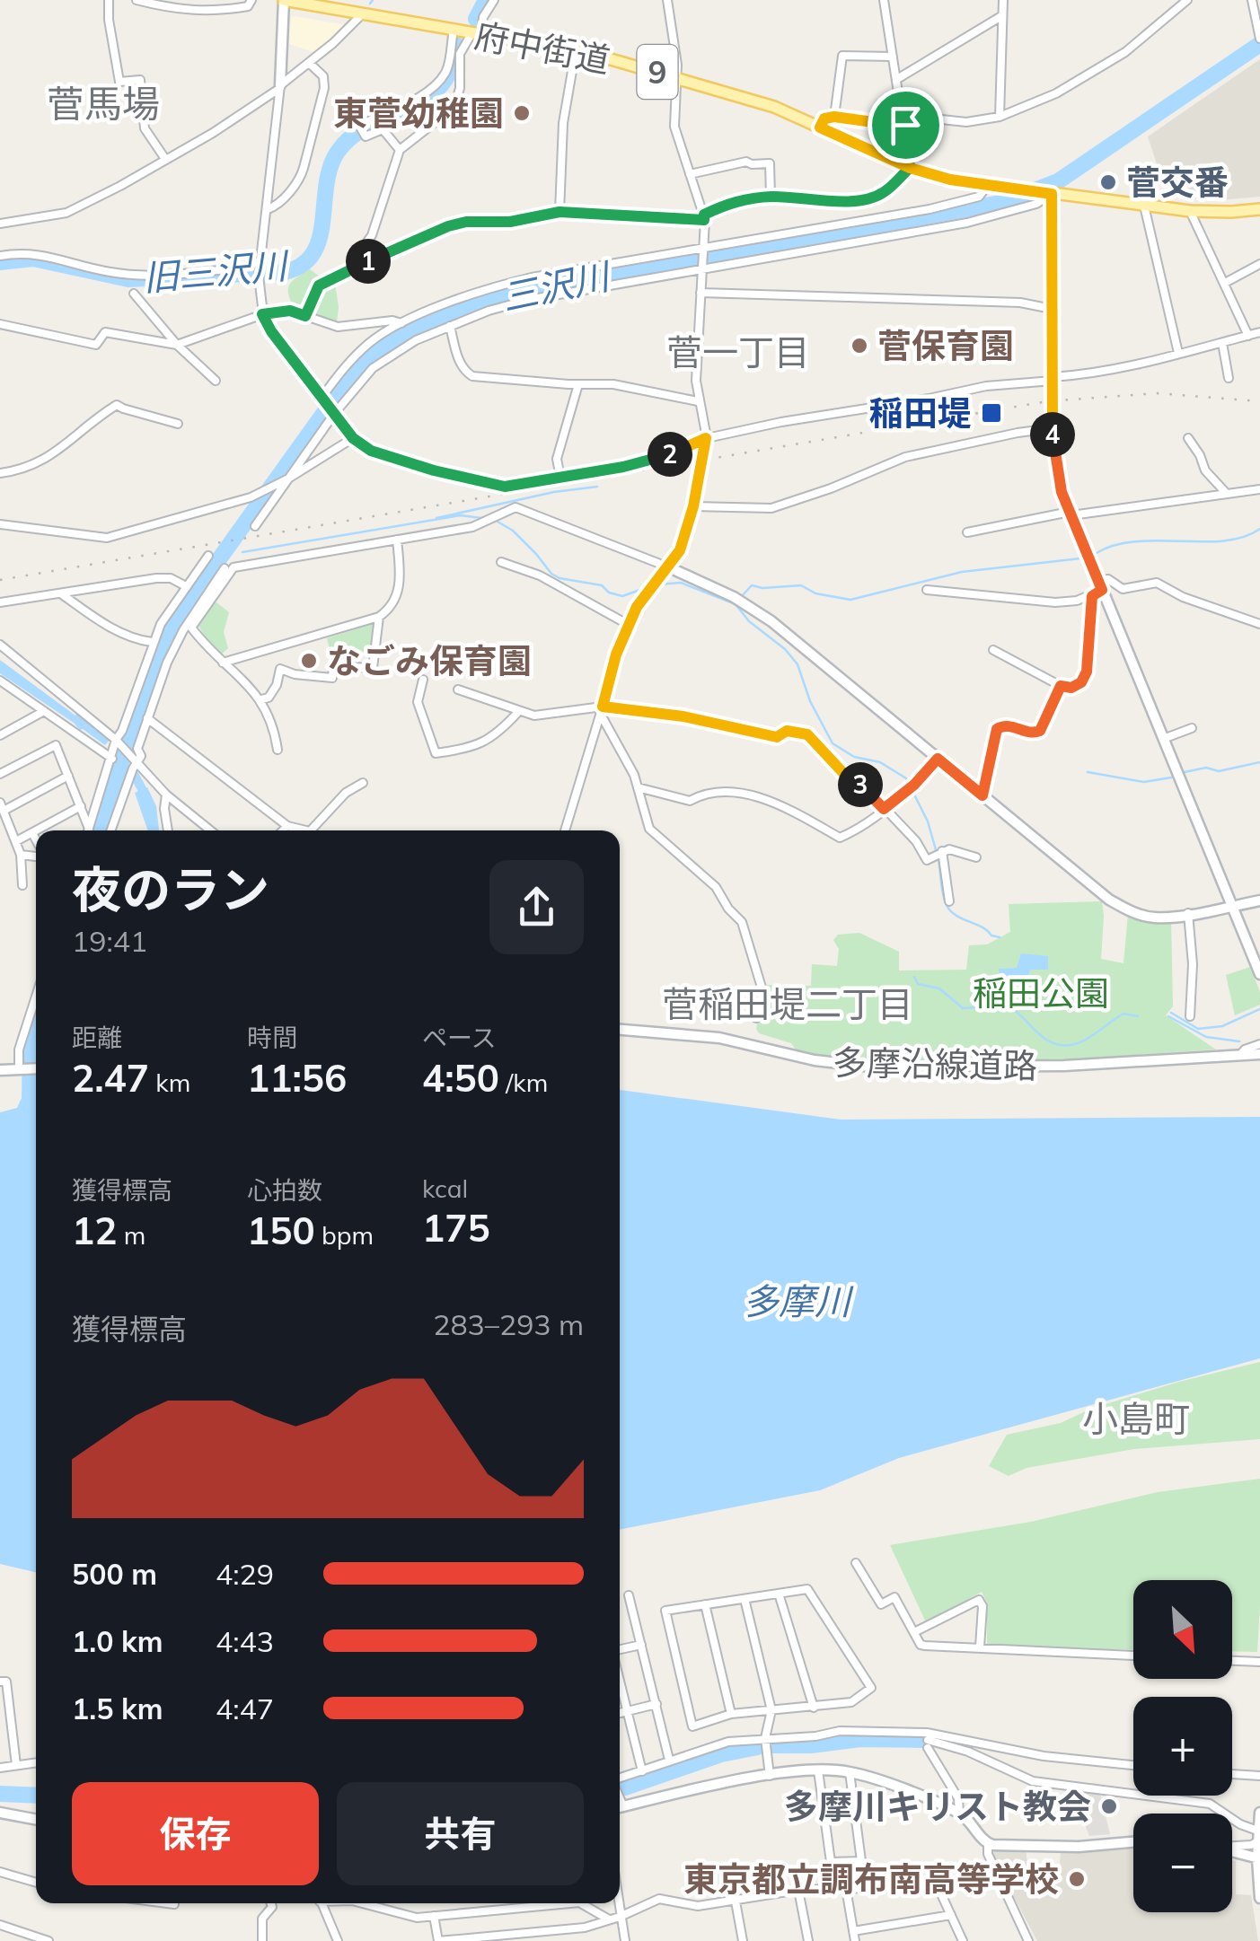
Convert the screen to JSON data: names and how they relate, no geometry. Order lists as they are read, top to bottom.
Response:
{
  "streets": {
    "main road": ["府中街道", "9"],
    "street": ["多摩沿線道路"]
  },
  "crossings": [
    ["府中街道", "9"]
  ],
  "districts": [
    "菅馬場",
    "菅一丁目",
    "菅稲田堤二丁目",
    "小島町"
  ],
  "water": ["旧三沢川", "三沢川", "多摩川"],
  "parks": ["稲田公園"],
  "places": {
    "other": [
      "東菅幼稚園",
      "菅交番",
      "菅保育園",
      "なごみ保育園",
      "多摩川キリスト教会",
      "東京都立調布南高等学校"
    ],
    "transit": ["稲田堤"]
  },
  "north": "bottom right",
  "page": {
    "pins": [
      "1",
      "4",
      "2",
      "3"
    ],
    "heading": ["夜のラン", "19:41"],
    "stats": [
      ["距離", "2.47 km"],
      ["時間", "11:56"],
      ["ペース", "4:50 /km"],
      ["獲得標高", "12 m"],
      ["心拍数", "150 bpm"],
      ["kcal", "175"]
    ],
    "chart": ["獲得標高", "283–293 m"],
    "list": [
      {
        "name": "500 m",
        "note": "4:29"
      },
      {
        "name": "1.0 km",
        "note": "4:43"
      },
      {
        "name": "1.5 km",
        "note": "4:47"
      }
    ],
    "map_buttons": ["+", "−"],
    "buttons": ["保存", "共有"]
  }
}
